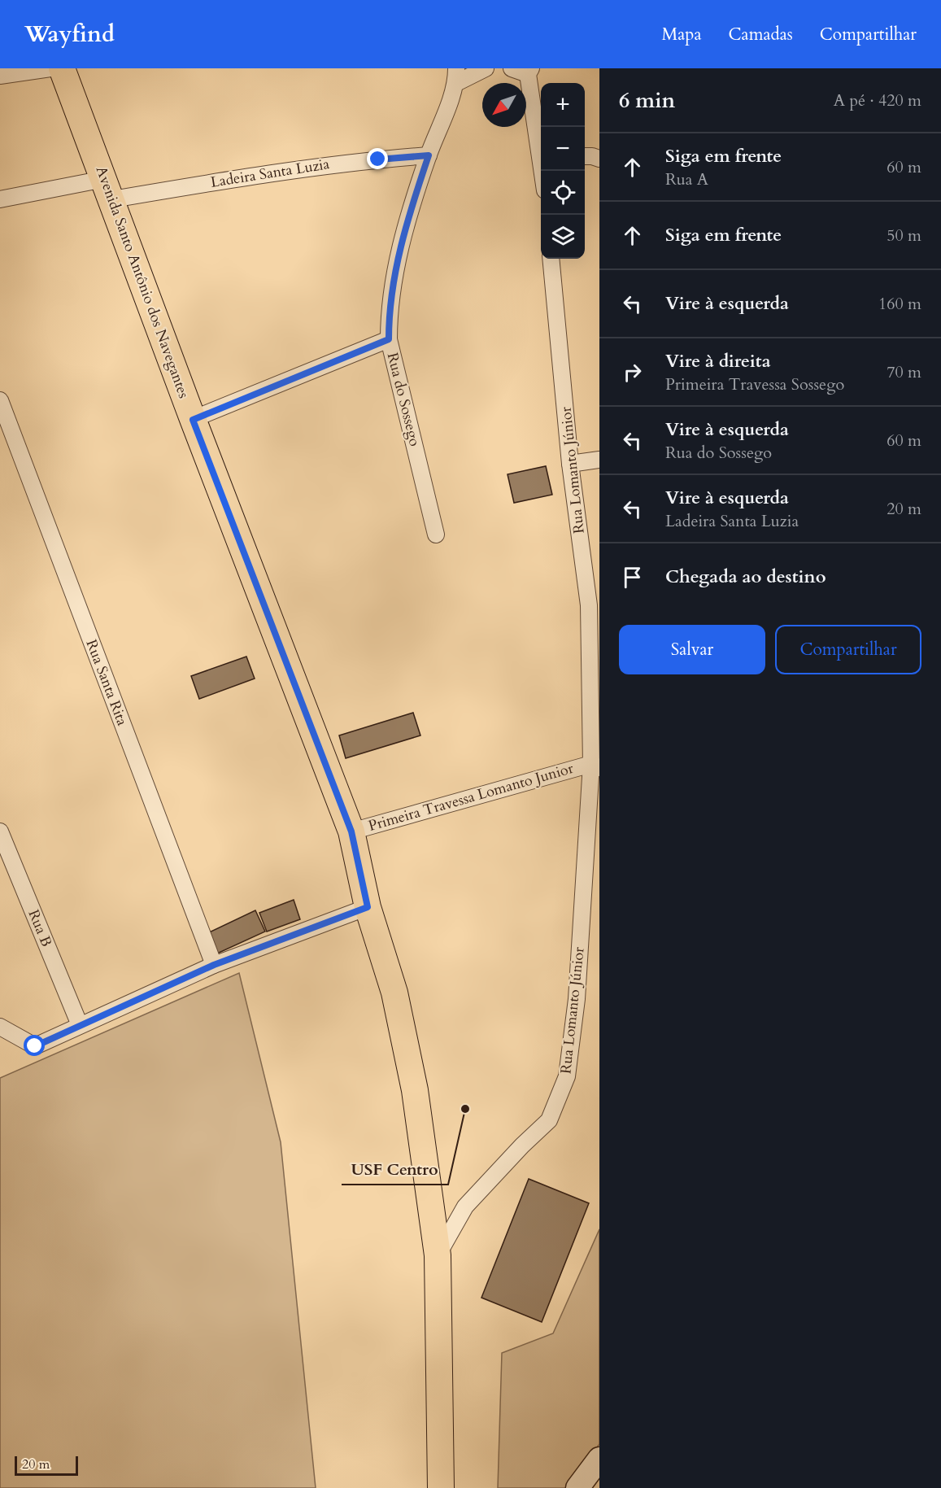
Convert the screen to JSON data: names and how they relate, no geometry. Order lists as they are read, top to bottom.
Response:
{
  "streets": {
    "main road": ["Avenida Santo Antônio dos Navegantes"],
    "street": [
      "Ladeira Santa Luzia",
      "Rua do Sossego",
      "Rua Lomanto Júnior",
      "Rua Santa Rita",
      "Primeira Travessa Lomanto Junior",
      "Rua B"
    ]
  },
  "crossings": [
    ["Ladeira Santa Luzia", "Avenida Santo Antônio dos Navegantes"],
    ["Ladeira Santa Luzia", "Rua do Sossego"],
    ["Avenida Santo Antônio dos Navegantes", "Rua Lomanto Júnior"],
    ["Avenida Santo Antônio dos Navegantes", "Primeira Travessa Lomanto Junior"],
    ["Rua Lomanto Júnior", "Primeira Travessa Lomanto Junior"]
  ],
  "places": ["USF Centro"],
  "scale_bar": "20 m",
  "north": "bottom left",
  "page": {
    "header": "Wayfind",
    "nav": ["Mapa", "Camadas", "Compartilhar"],
    "heading": ["6 min", "A pé · 420 m"],
    "map_buttons": ["+", "−"],
    "list": [
      ["Siga em frente", "Rua A", "60 m"],
      ["Siga em frente", "50 m"],
      ["Vire à esquerda", "160 m"],
      ["Vire à direita", "Primeira Travessa Sossego", "70 m"],
      ["Vire à esquerda", "Rua do Sossego", "60 m"],
      ["Vire à esquerda", "Ladeira Santa Luzia", "20 m"],
      "Chegada ao destino"
    ],
    "buttons": ["Salvar", "Compartilhar"],
    "scale": "20 m"
  }
}
